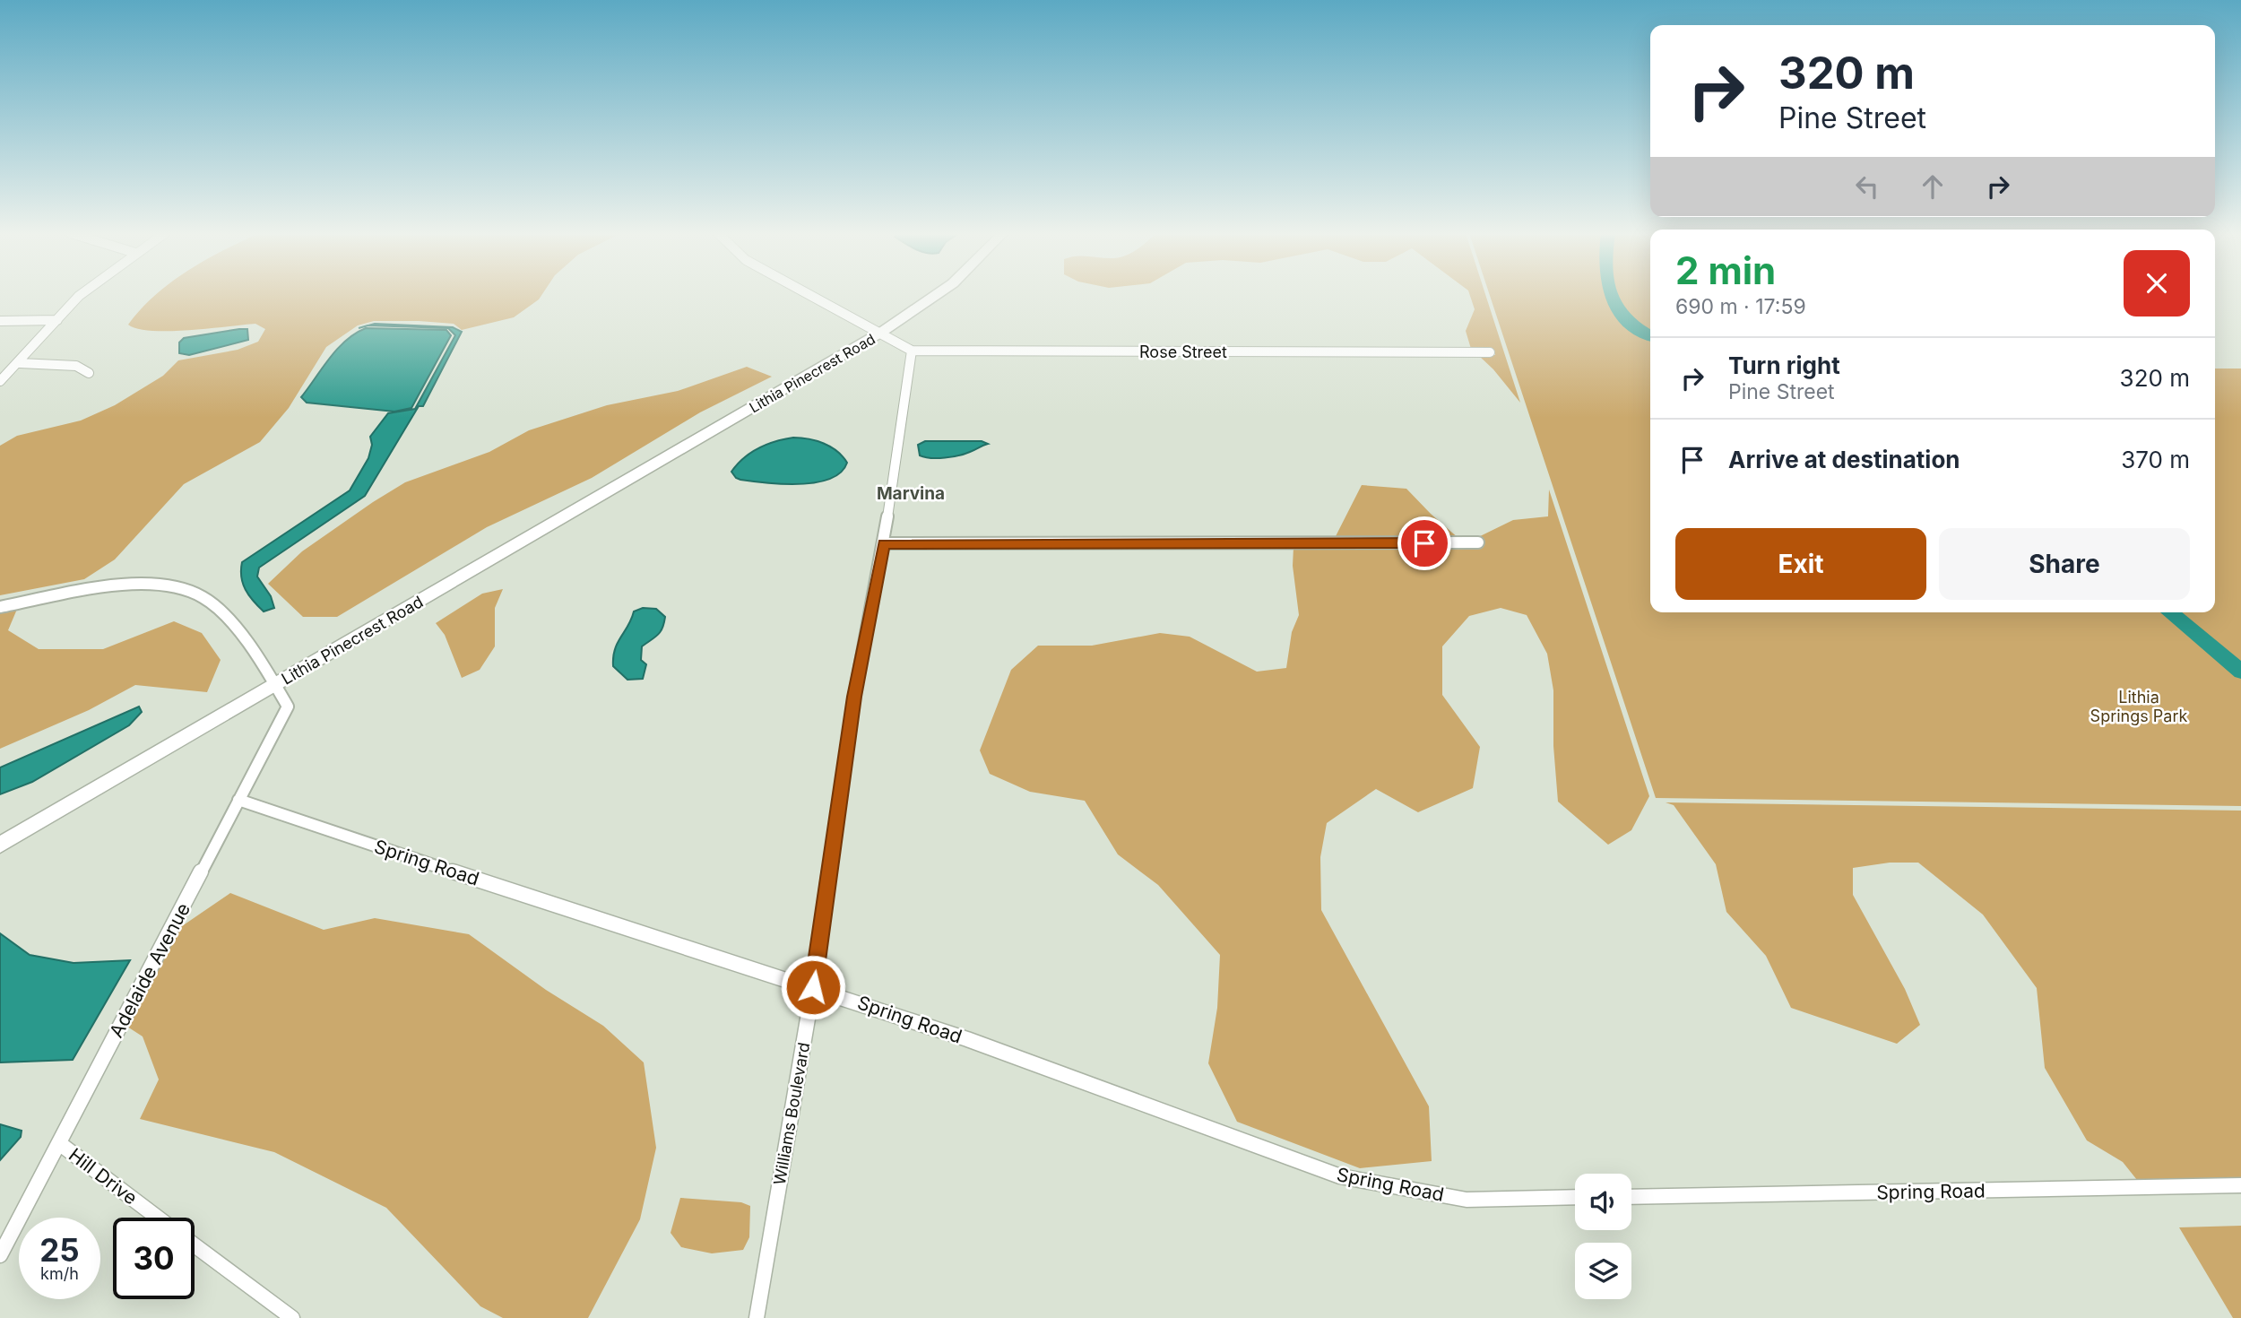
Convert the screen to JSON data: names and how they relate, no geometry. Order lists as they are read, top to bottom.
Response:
{
  "streets": {
    "main road": ["Lithia Pinecrest Road"],
    "street": [
      "Rose Street",
      "Spring Road",
      "Adelaide Avenue",
      "Williams Boulevard",
      "Hill Drive"
    ]
  },
  "crossings": [
    ["Rose Street", "Williams Boulevard"],
    ["Lithia Pinecrest Road", "Adelaide Avenue"],
    ["Spring Road", "Adelaide Avenue"],
    ["Spring Road", "Williams Boulevard"],
    ["Adelaide Avenue", "Hill Drive"]
  ],
  "districts": ["Marvina"],
  "parks": ["Lithia Springs Park"],
  "page": {
    "turn": ["320 m", "Pine Street"],
    "heading": ["2 min", "690 m · 17:59"],
    "list": [
      {
        "name": "Turn right",
        "note": "Pine Street",
        "value": "320 m"
      },
      {
        "name": "Arrive at destination",
        "value": "370 m"
      }
    ],
    "buttons": ["Exit", "Share"],
    "speed": "25 km/h",
    "limit": "30"
  }
}
